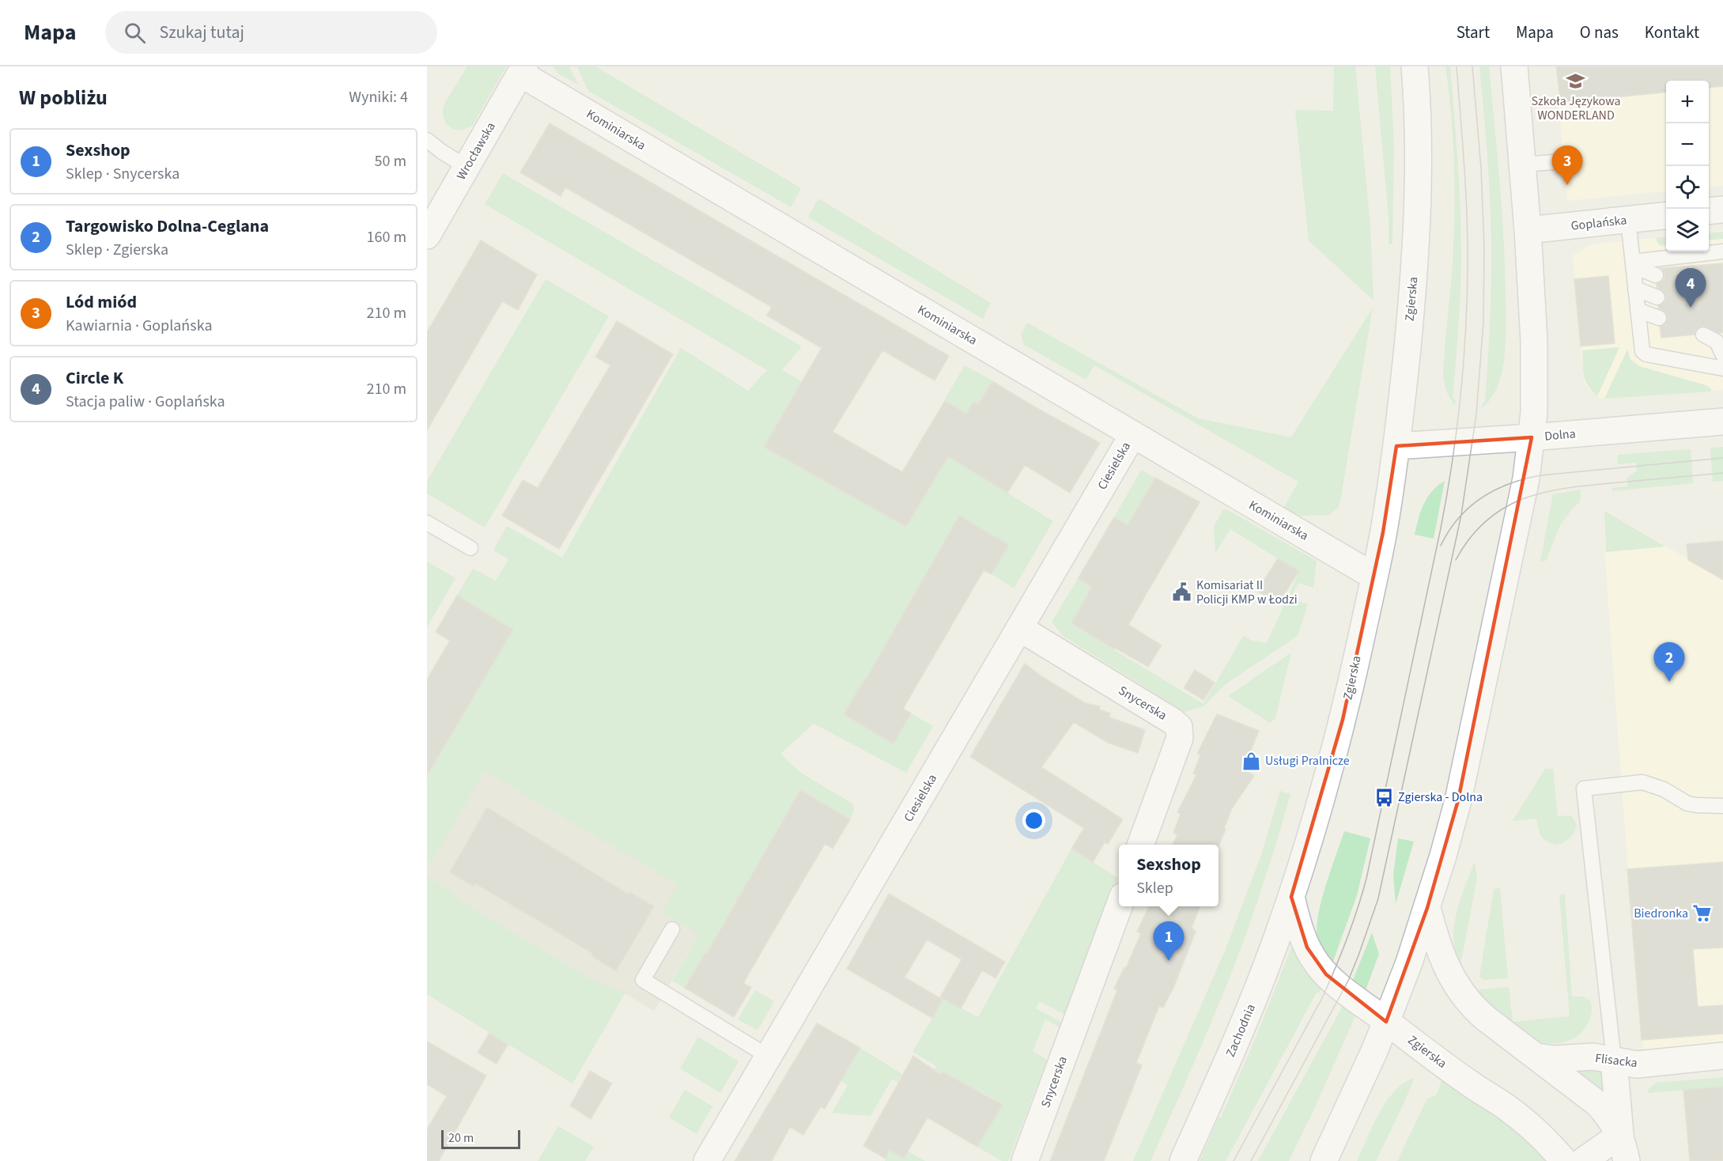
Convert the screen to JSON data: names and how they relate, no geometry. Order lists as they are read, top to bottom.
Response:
{
  "streets": {
    "street": [
      "Kominiarska",
      "Wrocławska",
      "Goplańska",
      "Zgierska",
      "Dolna",
      "Ciesielska",
      "Snycerska",
      "Zachodnia",
      "Flisacka"
    ]
  },
  "crossings": [
    ["Kominiarska", "Wrocławska"],
    ["Kominiarska", "Zgierska"],
    ["Kominiarska", "Ciesielska"],
    ["Zgierska", "Dolna"],
    ["Zgierska", "Zachodnia"],
    ["Ciesielska", "Snycerska"]
  ],
  "places": {
    "school or university": ["Szkoła Językowa WONDERLAND"],
    "public building": ["Komisariat II Policji KMP w Łodzi"],
    "shop": ["Usługi Pralnicze"],
    "bus stop": ["Zgierska - Dolna"],
    "supermarket": ["Biedronka"]
  },
  "scale_bar": "20 m",
  "page": {
    "header": "Mapa",
    "search": "Szukaj tutaj",
    "nav": [
      "Start",
      "Mapa",
      "O nas",
      "Kontakt"
    ],
    "heading": ["W pobliżu", "Wyniki: 4"],
    "map_buttons": ["+", "−"],
    "list": [
      {
        "mark": "1",
        "name": "Sexshop",
        "note": "Sklep · Snycerska",
        "value": "50 m"
      },
      {
        "mark": "2",
        "name": "Targowisko Dolna-Ceglana",
        "note": "Sklep · Zgierska",
        "value": "160 m"
      },
      {
        "mark": "3",
        "name": "Lód miód",
        "note": "Kawiarnia · Goplańska",
        "value": "210 m"
      },
      {
        "mark": "4",
        "name": "Circle K",
        "note": "Stacja paliw · Goplańska",
        "value": "210 m"
      }
    ],
    "pins": [
      "3",
      "4",
      "2",
      "1"
    ],
    "popup": ["Sexshop", "Sklep"],
    "scale": "20 m"
  }
}
